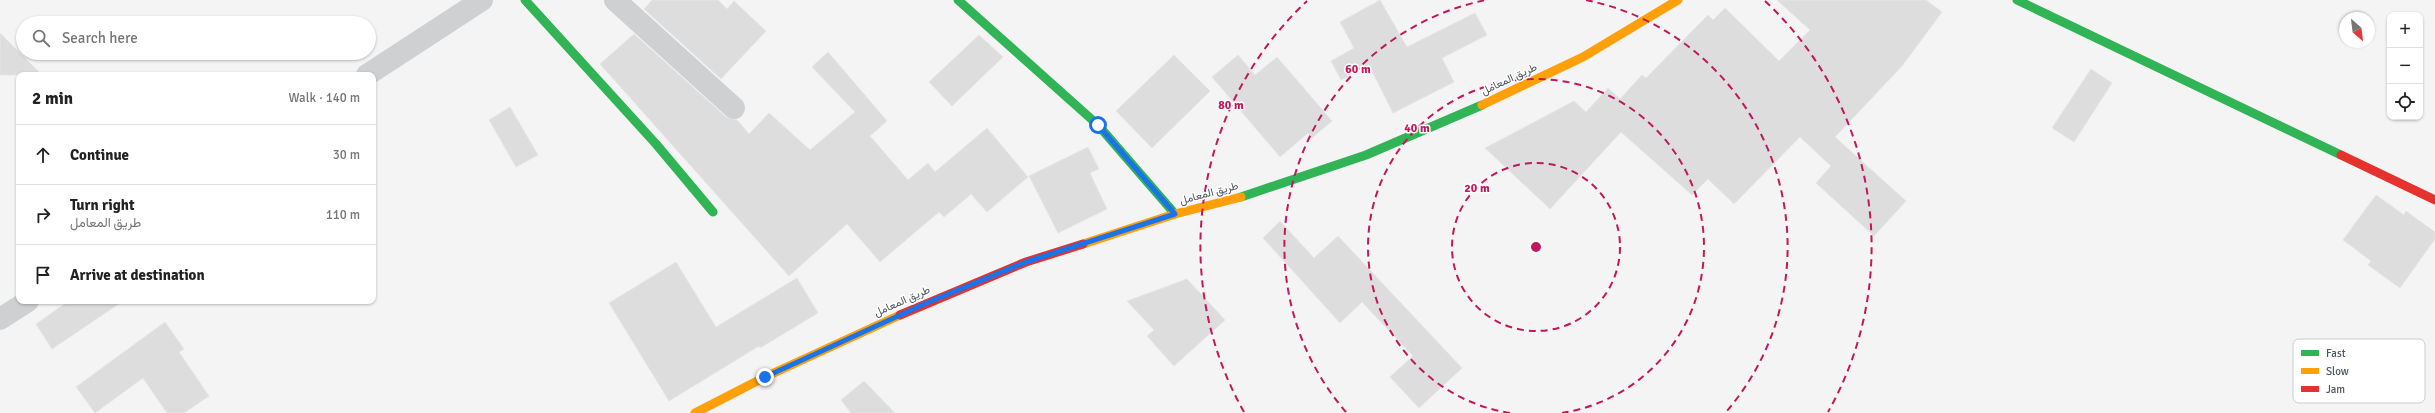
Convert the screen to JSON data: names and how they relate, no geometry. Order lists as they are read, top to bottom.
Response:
{
  "streets": {
    "main road": ["طريق المعامل"]
  },
  "legend": ["Fast", "Slow", "Jam"],
  "north": "bottom right",
  "page": {
    "map_buttons": ["+", "−"],
    "search": "Search here",
    "heading": ["2 min", "Walk · 140 m"],
    "list": [
      ["Continue", "30 m"],
      ["Turn right", "طريق المعامل", "110 m"],
      "Arrive at destination"
    ]
  },
  "rings": [
    "60 m",
    "80 m",
    "40 m",
    "20 m"
  ]
}
